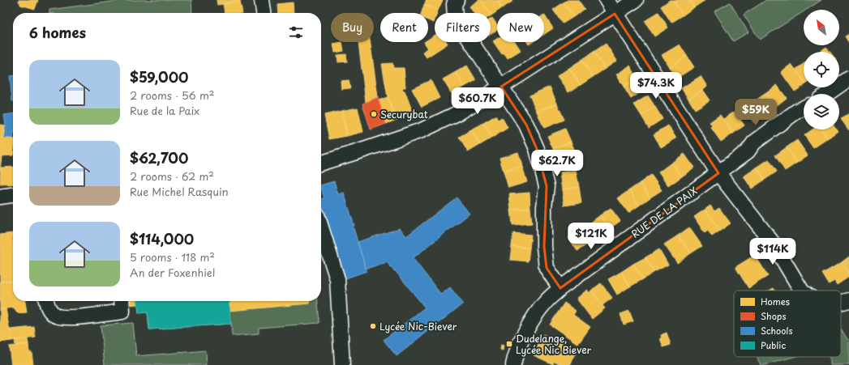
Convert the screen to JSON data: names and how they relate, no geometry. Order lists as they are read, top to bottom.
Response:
{
  "streets": {
    "street": ["RUE DE LA PAIX"]
  },
  "places": {
    "other": ["Securybat", "Lycée Nic-Biever"],
    "transit": ["Dudelange, Lycée Nic Biever"]
  },
  "legend": [
    "Homes",
    "Shops",
    "Schools",
    "Public"
  ],
  "north": "top left",
  "page": {
    "chip": [
      "Buy",
      "Rent",
      "Filters",
      "New"
    ],
    "heading": "6 homes",
    "list": [
      {
        "name": "$59,000",
        "note": "2 rooms · 56 m² · Rue de la Paix"
      },
      {
        "name": "$62,700",
        "note": "2 rooms · 62 m² · Rue Michel Rasquin"
      },
      {
        "name": "$114,000",
        "note": "5 rooms · 118 m² · An der Foxenhiel"
      }
    ],
    "price": [
      "$74.3K",
      "$60.7K",
      "$59K",
      "$62.7K",
      "$121K",
      "$114K"
    ]
  }
}
